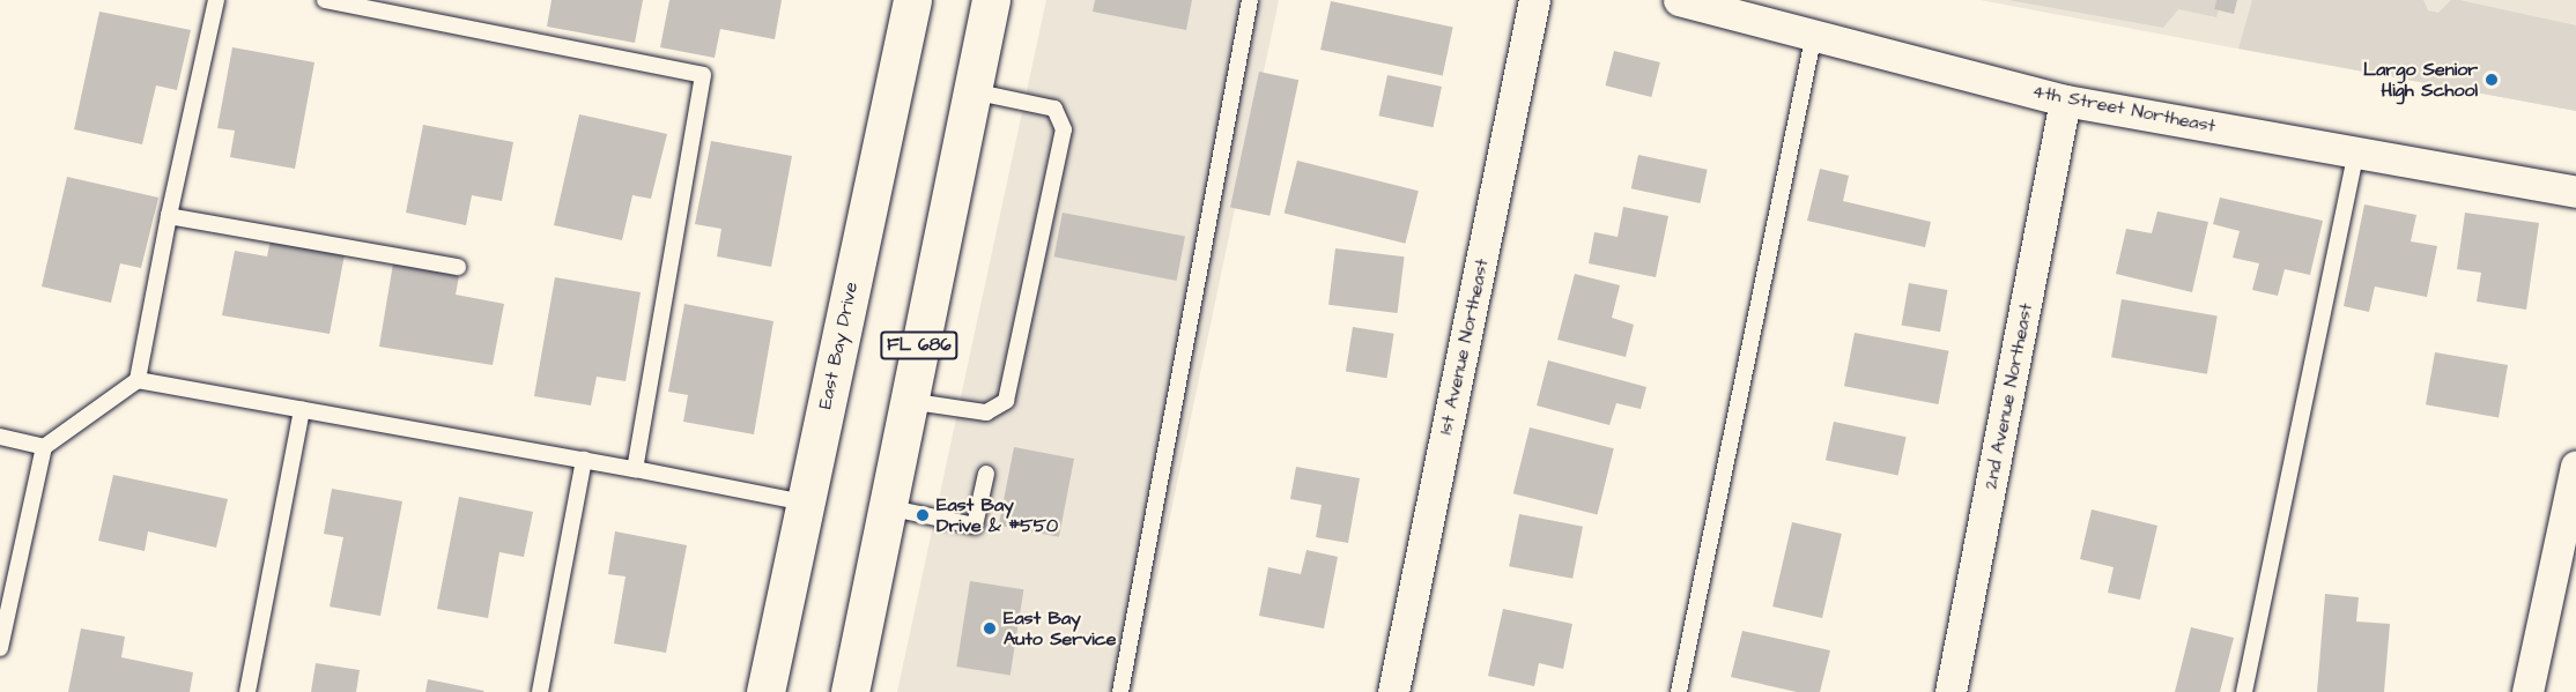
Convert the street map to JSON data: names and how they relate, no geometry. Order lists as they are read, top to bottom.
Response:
{
  "streets": {
    "main road": ["East Bay Drive", "FL 686"],
    "street": ["4th Street Northeast", "1st Avenue Northeast", "2nd Avenue Northeast"]
  },
  "crossings": [
    ["4th Street Northeast", "2nd Avenue Northeast"]
  ],
  "places": ["Largo Senior High School", "East Bay Drive & #550", "East Bay Auto Service"]
}
